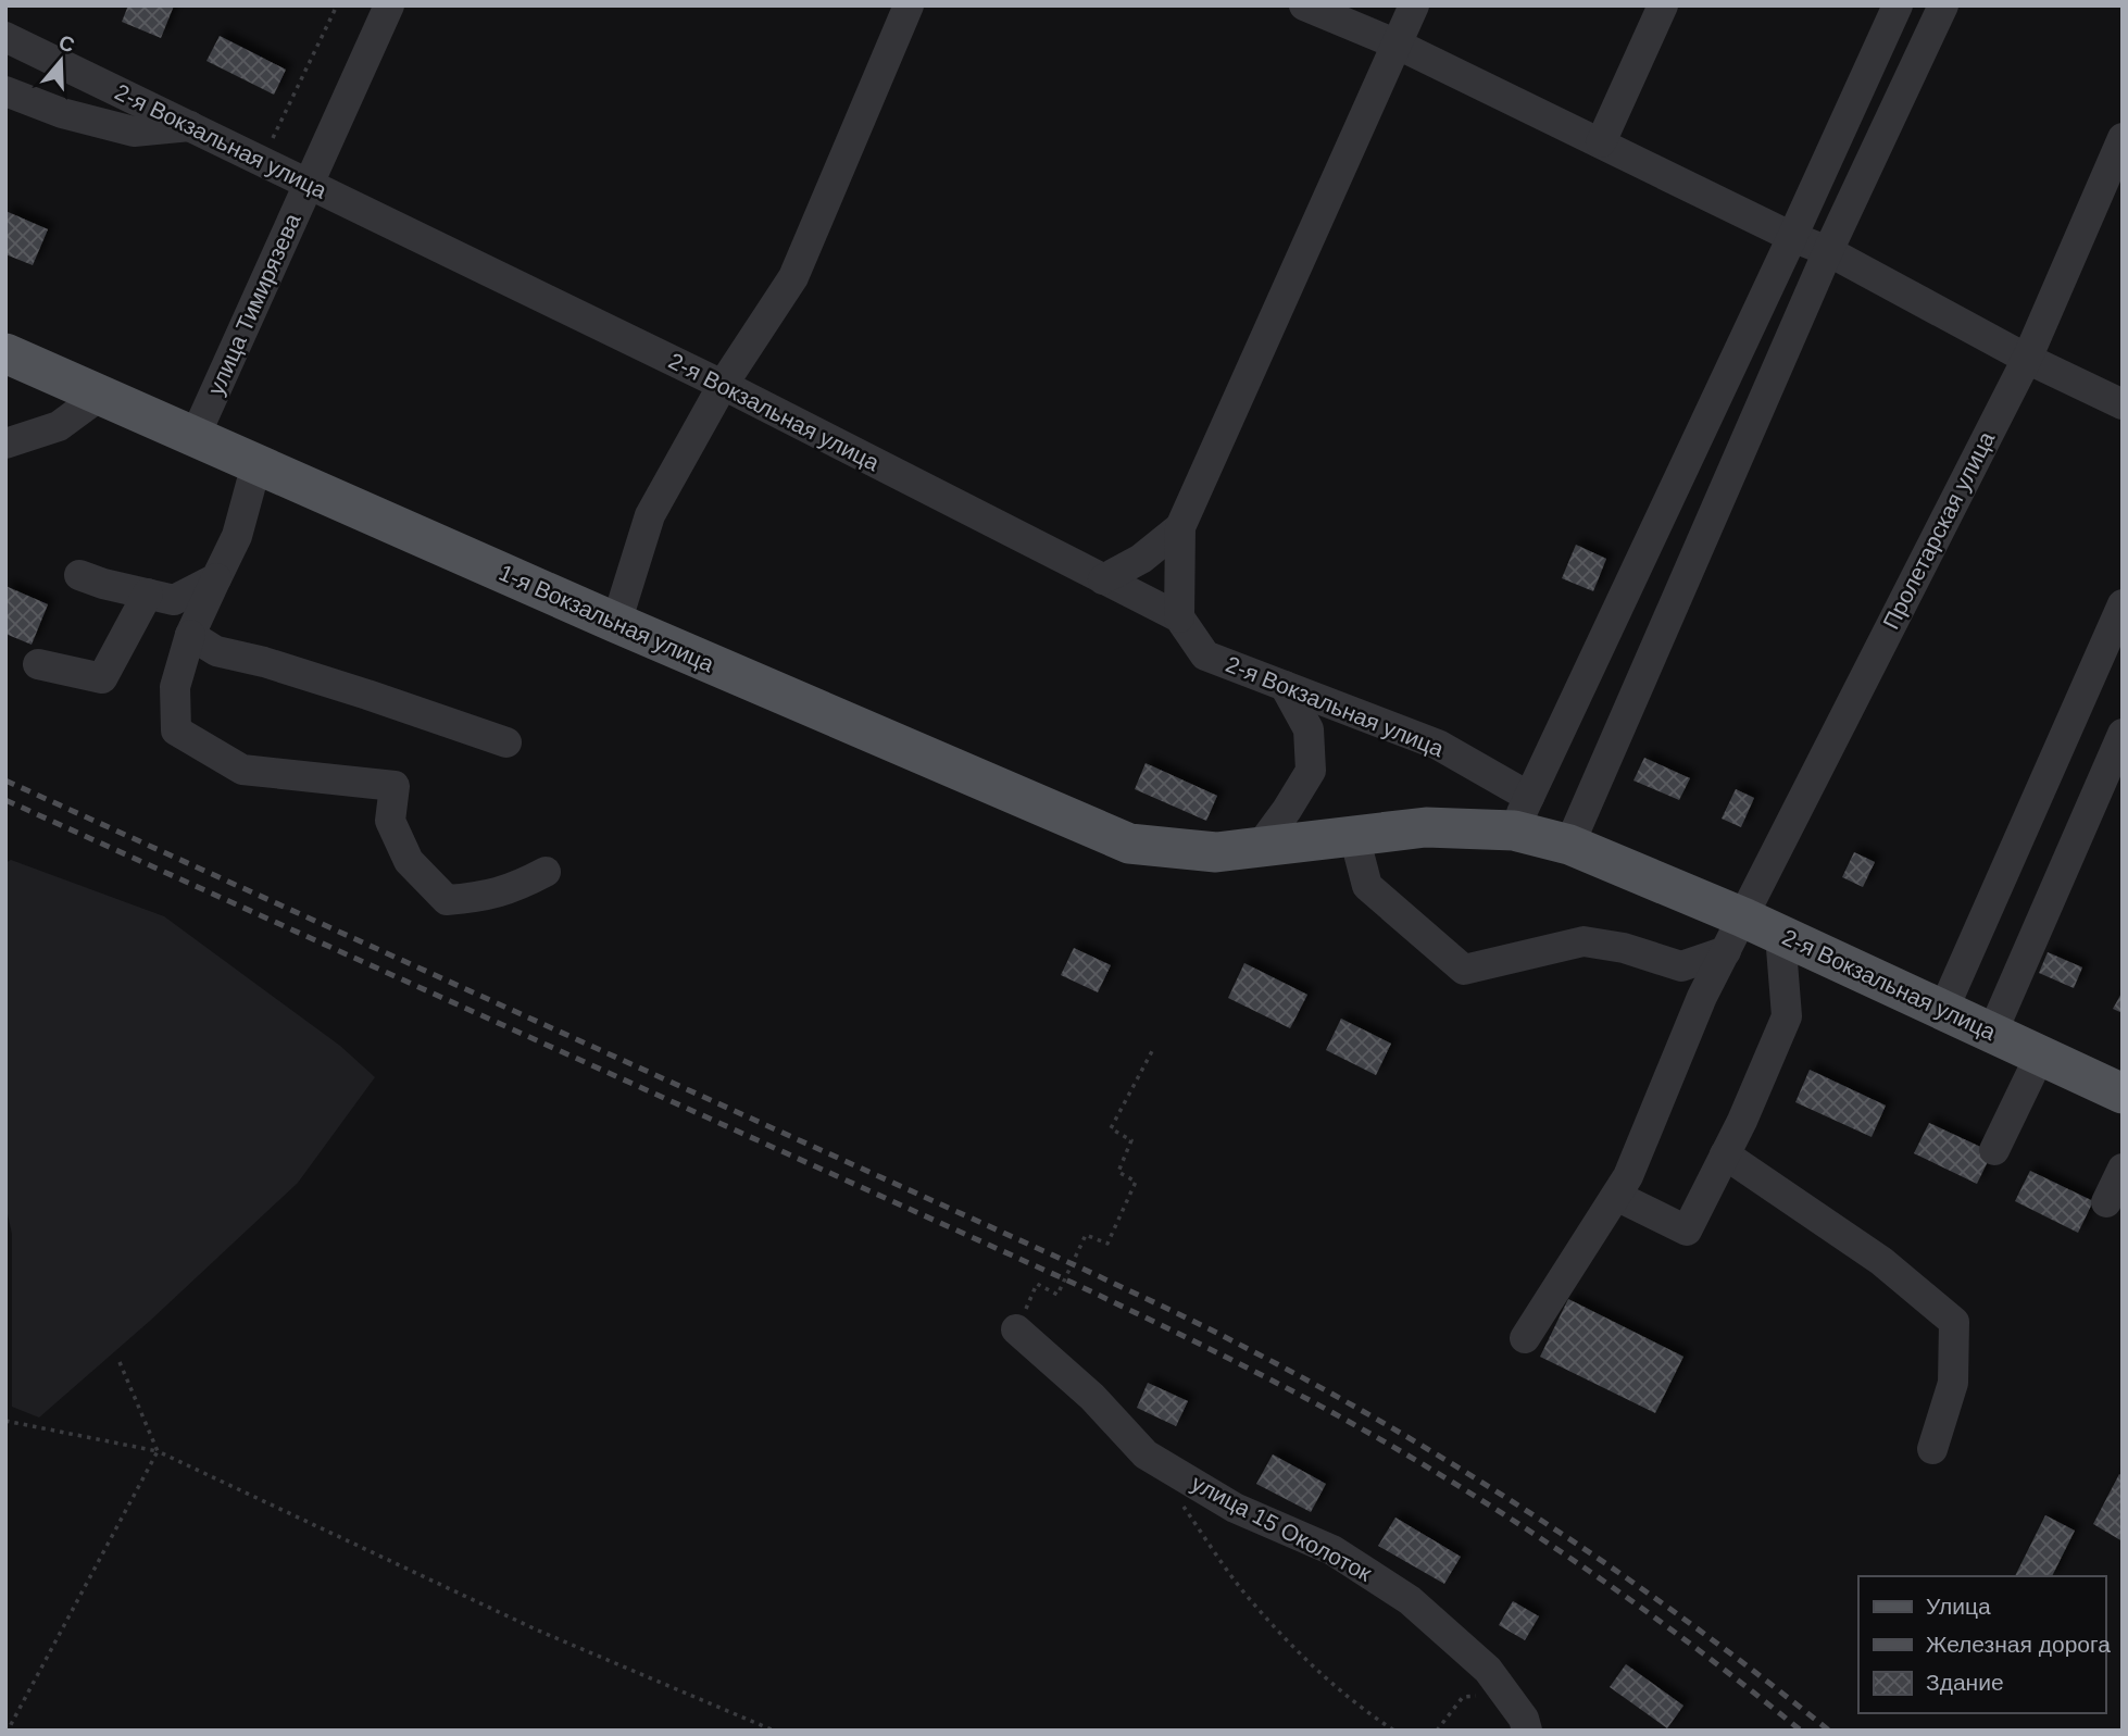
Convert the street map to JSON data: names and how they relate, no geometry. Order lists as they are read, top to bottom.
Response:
{
  "streets": {
    "main road": ["2-я Вокзальная улица", "1-я Вокзальная улица"],
    "street": ["улица Тимирязева", "Пролетарская улица", "улица 15 Околоток"]
  },
  "crossings": [
    ["2-я Вокзальная улица", "улица Тимирязева"],
    ["2-я Вокзальная улица", "Пролетарская улица"],
    ["2-я Вокзальная улица", "1-я Вокзальная улица"],
    ["улица Тимирязева", "1-я Вокзальная улица"]
  ],
  "legend": ["Улица", "Железная дорога", "Здание"],
  "north": "top"
}
